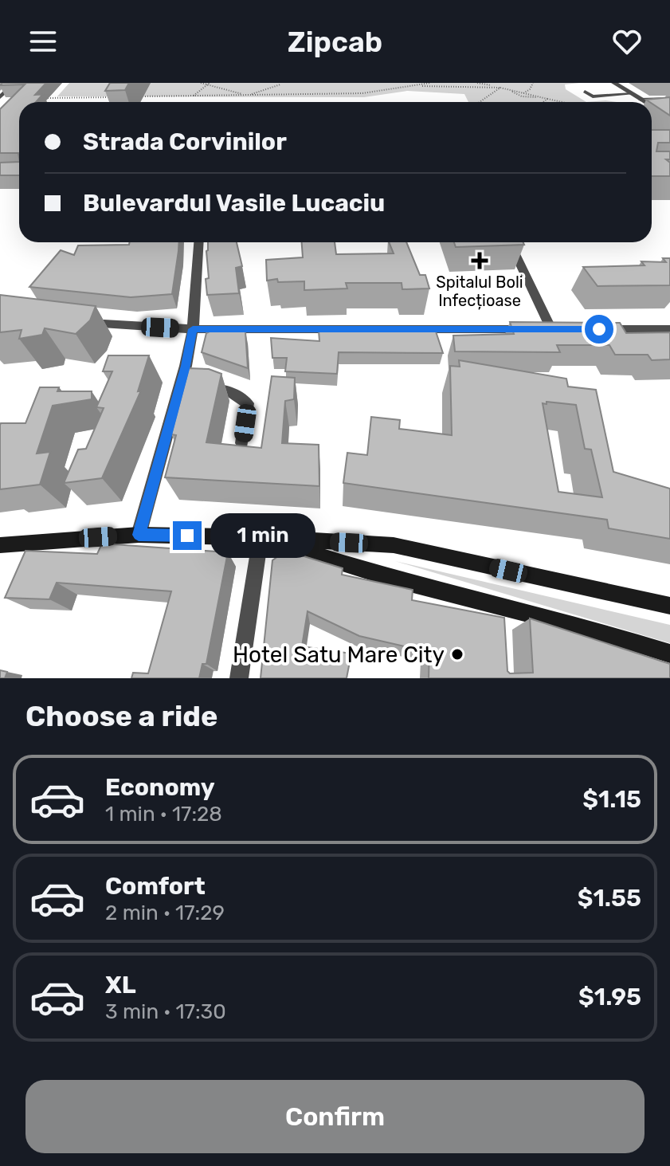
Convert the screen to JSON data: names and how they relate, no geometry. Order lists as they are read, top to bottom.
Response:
{
  "places": {
    "health": ["Spitalul Boli Infecțioase"],
    "other": ["Hotel Satu Mare City"]
  },
  "page": {
    "header": "Zipcab",
    "banner": ["Strada Corvinilor", "Bulevardul Vasile Lucaciu"],
    "bubble": "1 min",
    "heading": "Choose a ride",
    "list": [
      {
        "name": "Economy",
        "note": "1 min · 17:28",
        "value": "$1.15"
      },
      {
        "name": "Comfort",
        "note": "2 min · 17:29",
        "value": "$1.55"
      },
      {
        "name": "XL",
        "note": "3 min · 17:30",
        "value": "$1.95"
      }
    ],
    "buttons": "Confirm"
  }
}
